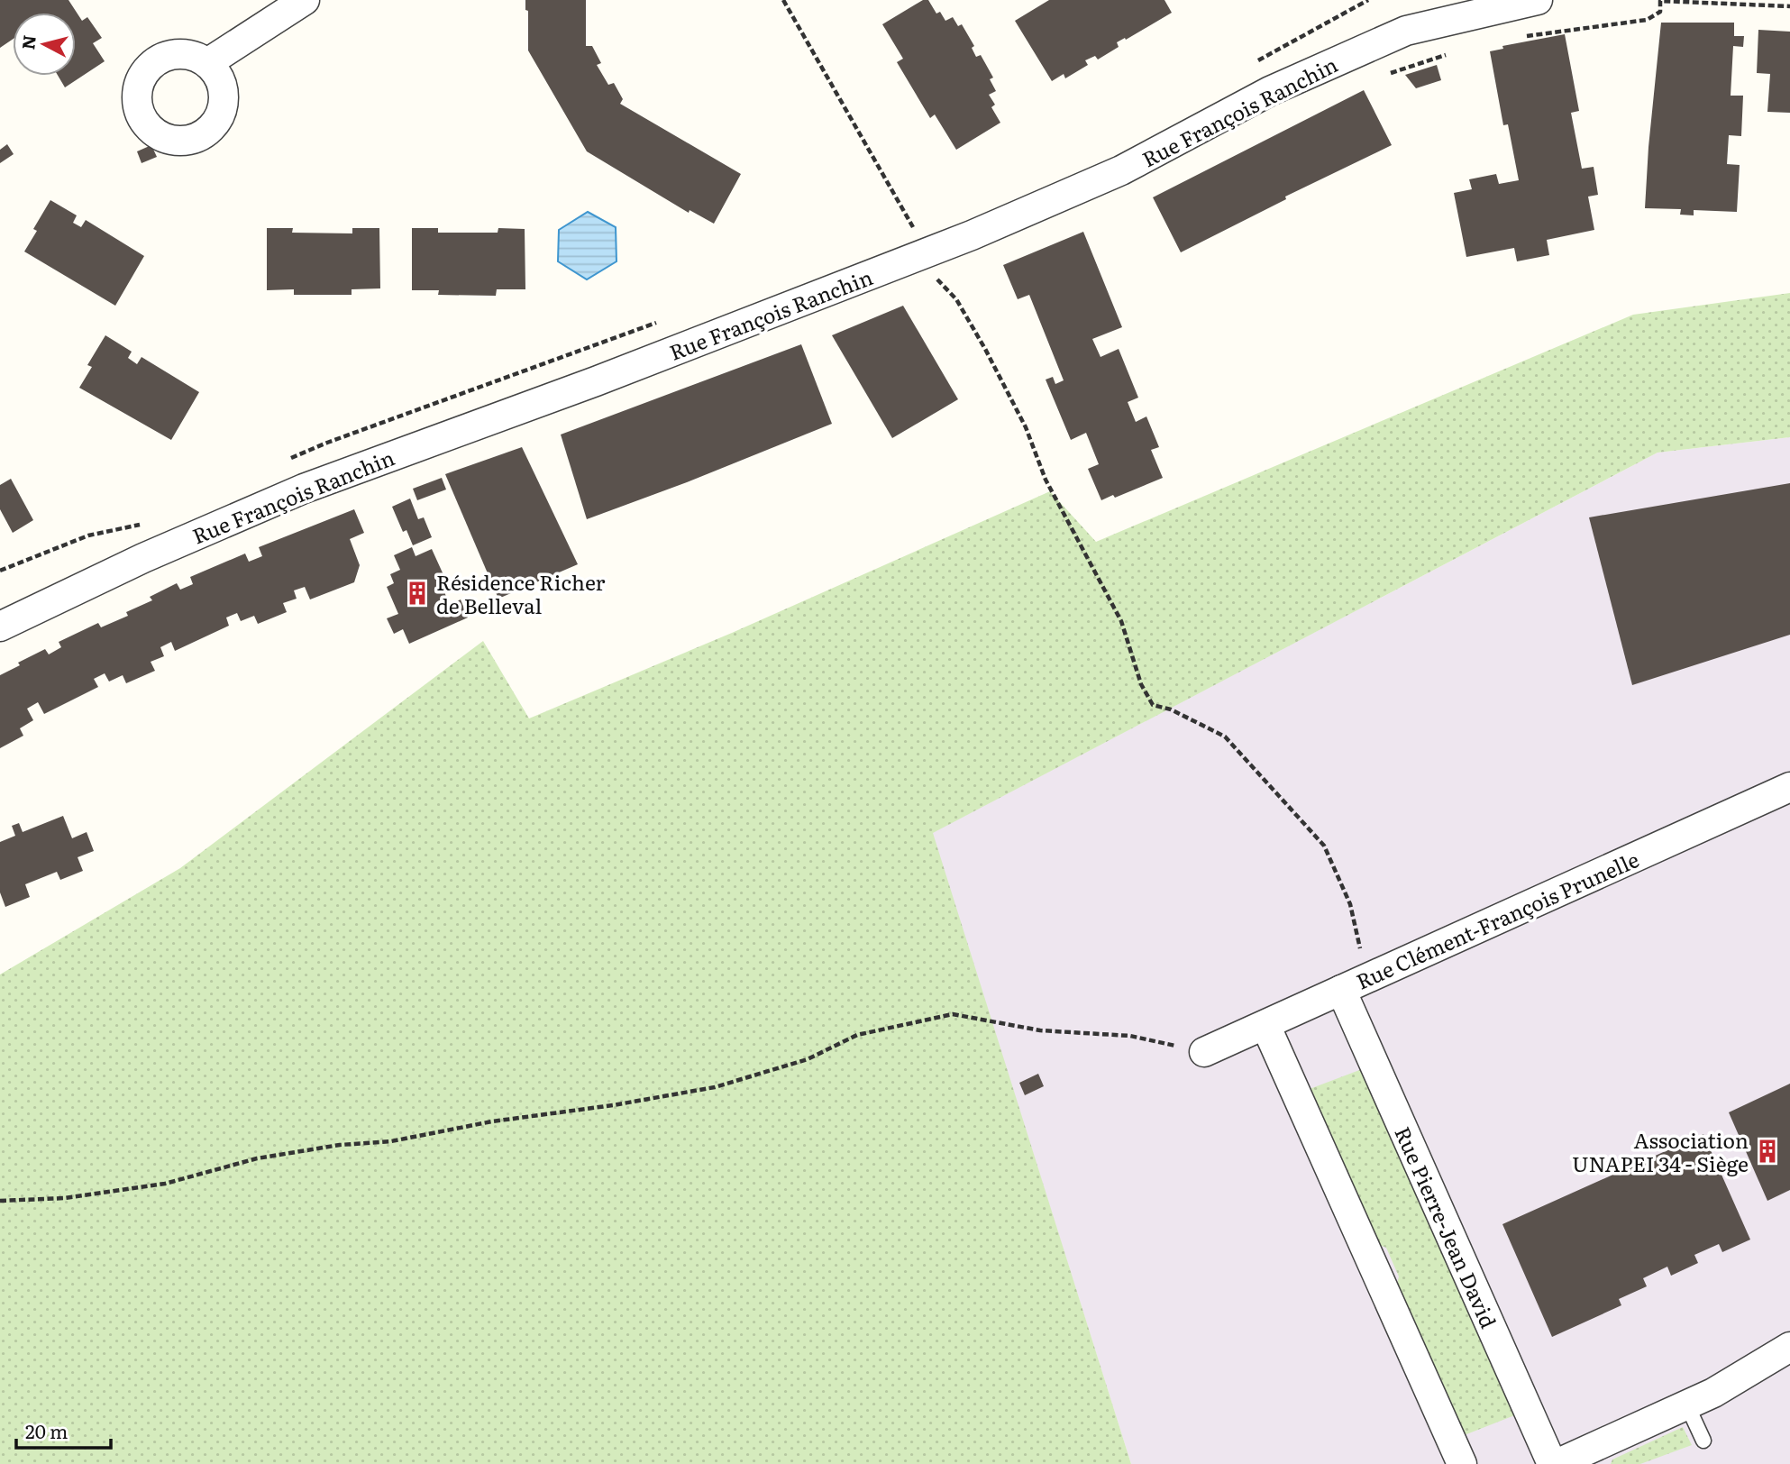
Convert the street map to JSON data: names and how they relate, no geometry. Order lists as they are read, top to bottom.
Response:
{
  "streets": {
    "street": ["Rue François Ranchin", "Rue Clément-François Prunelle", "Rue Pierre-Jean David"]
  },
  "crossings": [
    ["Rue Clément-François Prunelle", "Rue Pierre-Jean David"]
  ],
  "places": {
    "building": ["Résidence Richer de Belleval", "Association UNAPEI 34 - Siège"]
  },
  "scale_bar": "20 m",
  "north": "left"
}
